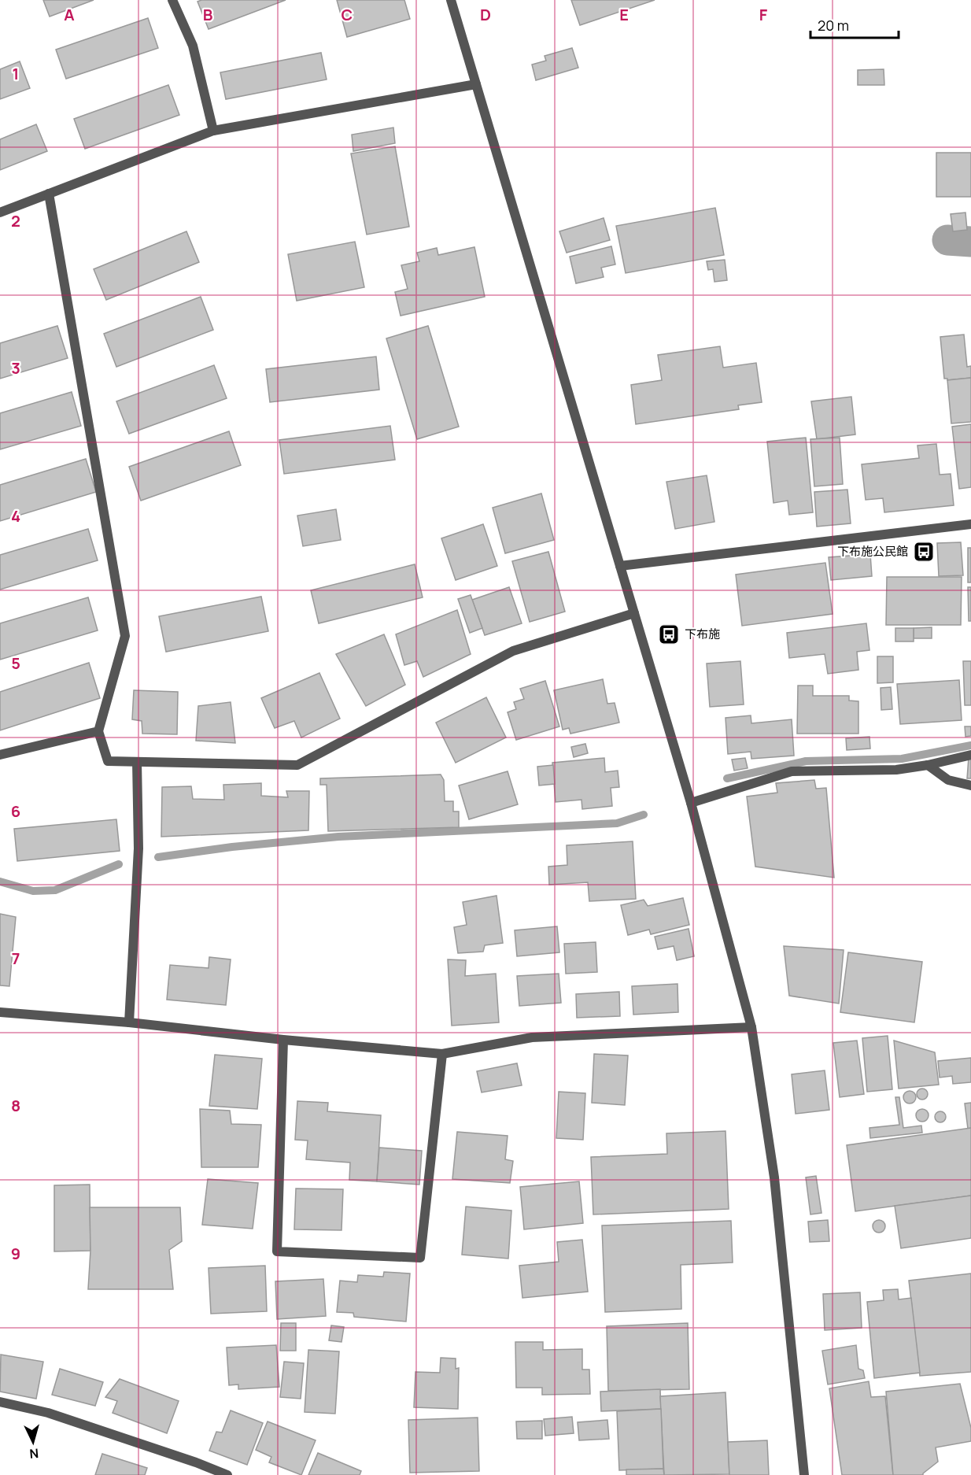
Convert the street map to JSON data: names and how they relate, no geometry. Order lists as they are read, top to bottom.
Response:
{
  "places": {
    "bus stop": ["下布施公民館", "下布施"]
  },
  "scale_bar": "20 m",
  "north": "bottom",
  "grid": {
    "columns": [
      "A",
      "B",
      "C",
      "D",
      "E",
      "F"
    ],
    "rows": [
      "1",
      "2",
      "3",
      "4",
      "5",
      "6",
      "7",
      "8",
      "9"
    ]
  }
}
